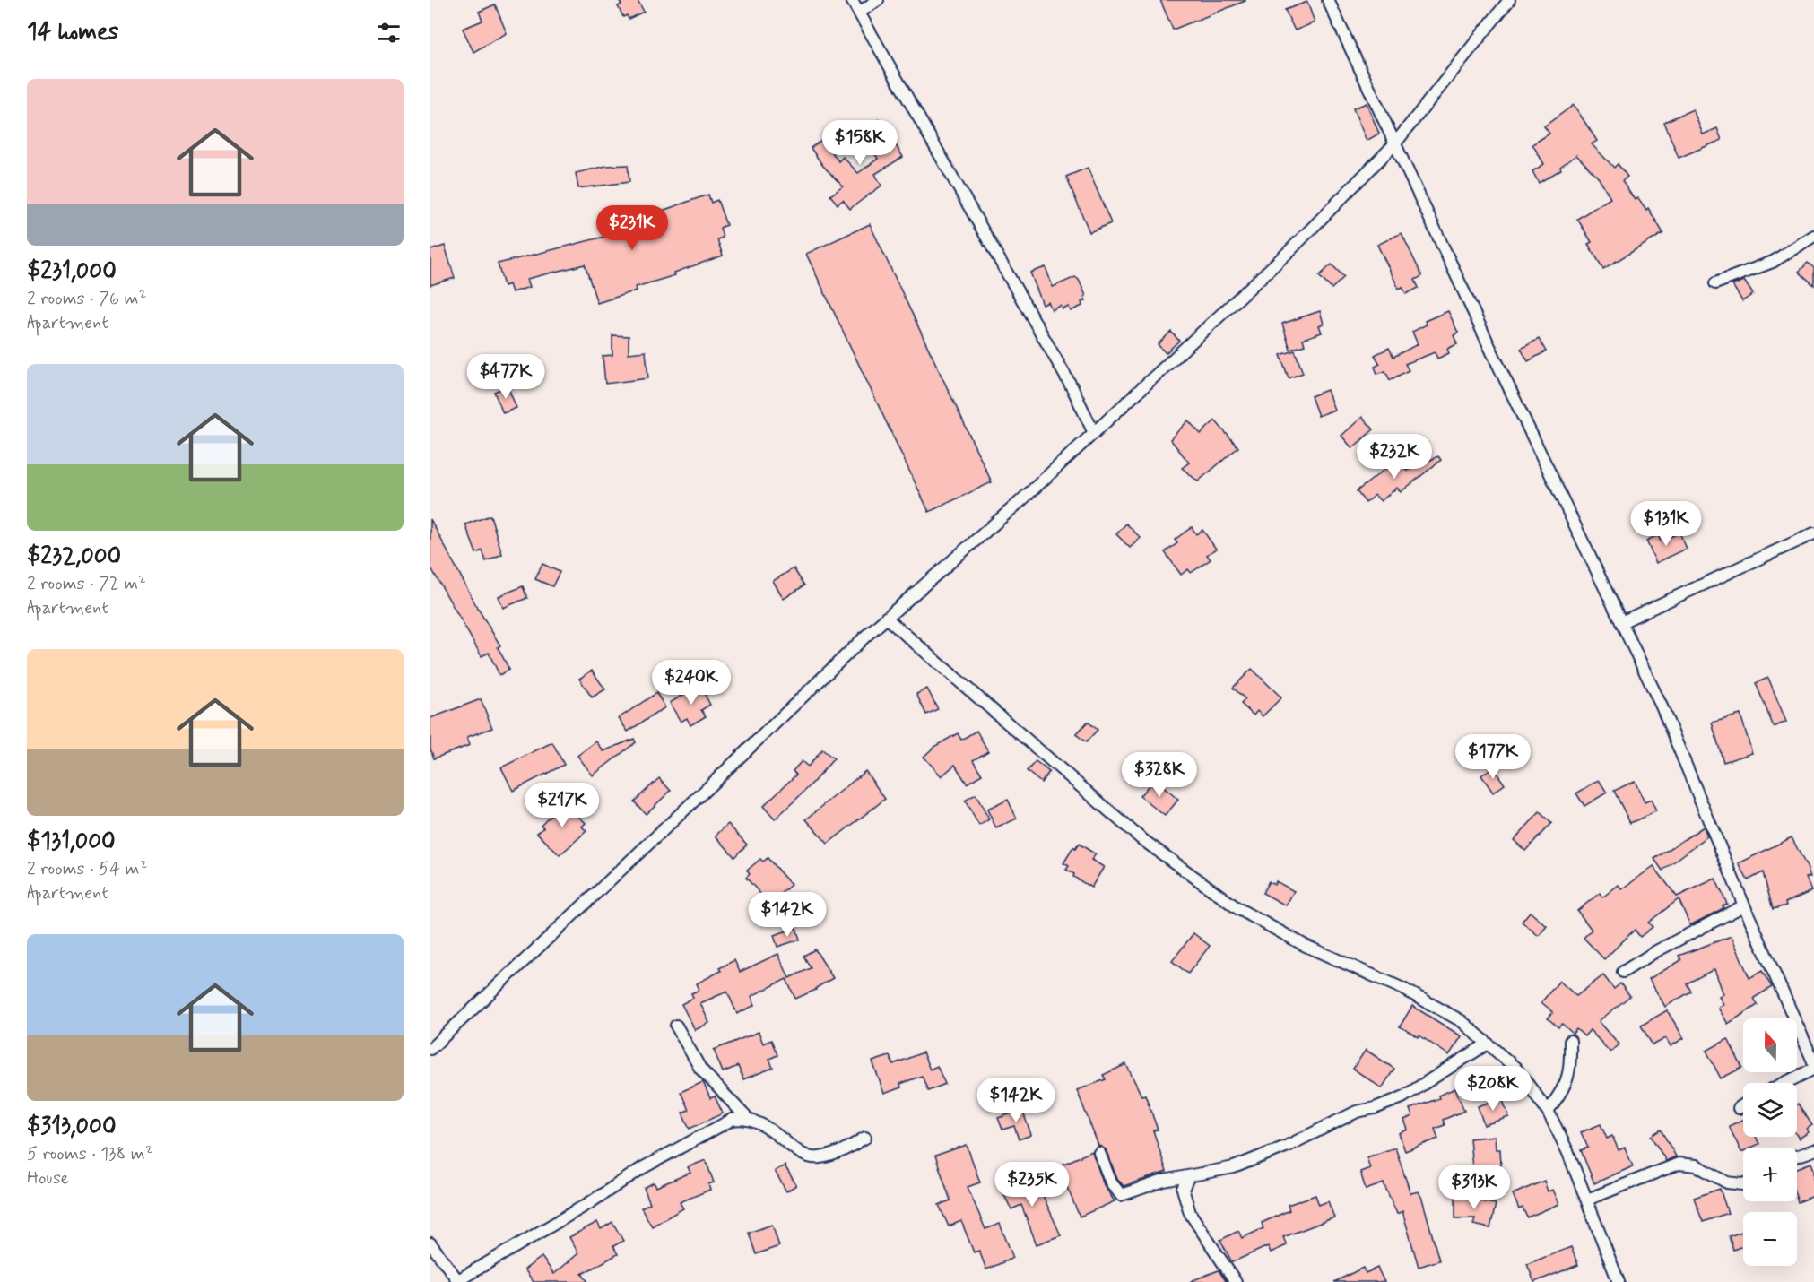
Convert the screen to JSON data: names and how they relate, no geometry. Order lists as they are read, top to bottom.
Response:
{
  "north": "top",
  "page": {
    "heading": "14 homes",
    "list": [
      {
        "name": "$231,000",
        "note": "2 rooms · 76 m² · Apartment"
      },
      {
        "name": "$232,000",
        "note": "2 rooms · 72 m² · Apartment"
      },
      {
        "name": "$131,000",
        "note": "2 rooms · 54 m² · Apartment"
      },
      {
        "name": "$313,000",
        "note": "5 rooms · 138 m² · House"
      }
    ],
    "price": [
      "$158K",
      "$231K",
      "$477K",
      "$232K",
      "$131K",
      "$240K",
      "$177K",
      "$328K",
      "$217K",
      "$142K",
      "$208K",
      "$142K",
      "$235K",
      "$313K"
    ],
    "map_buttons": ["+", "−"]
  }
}
